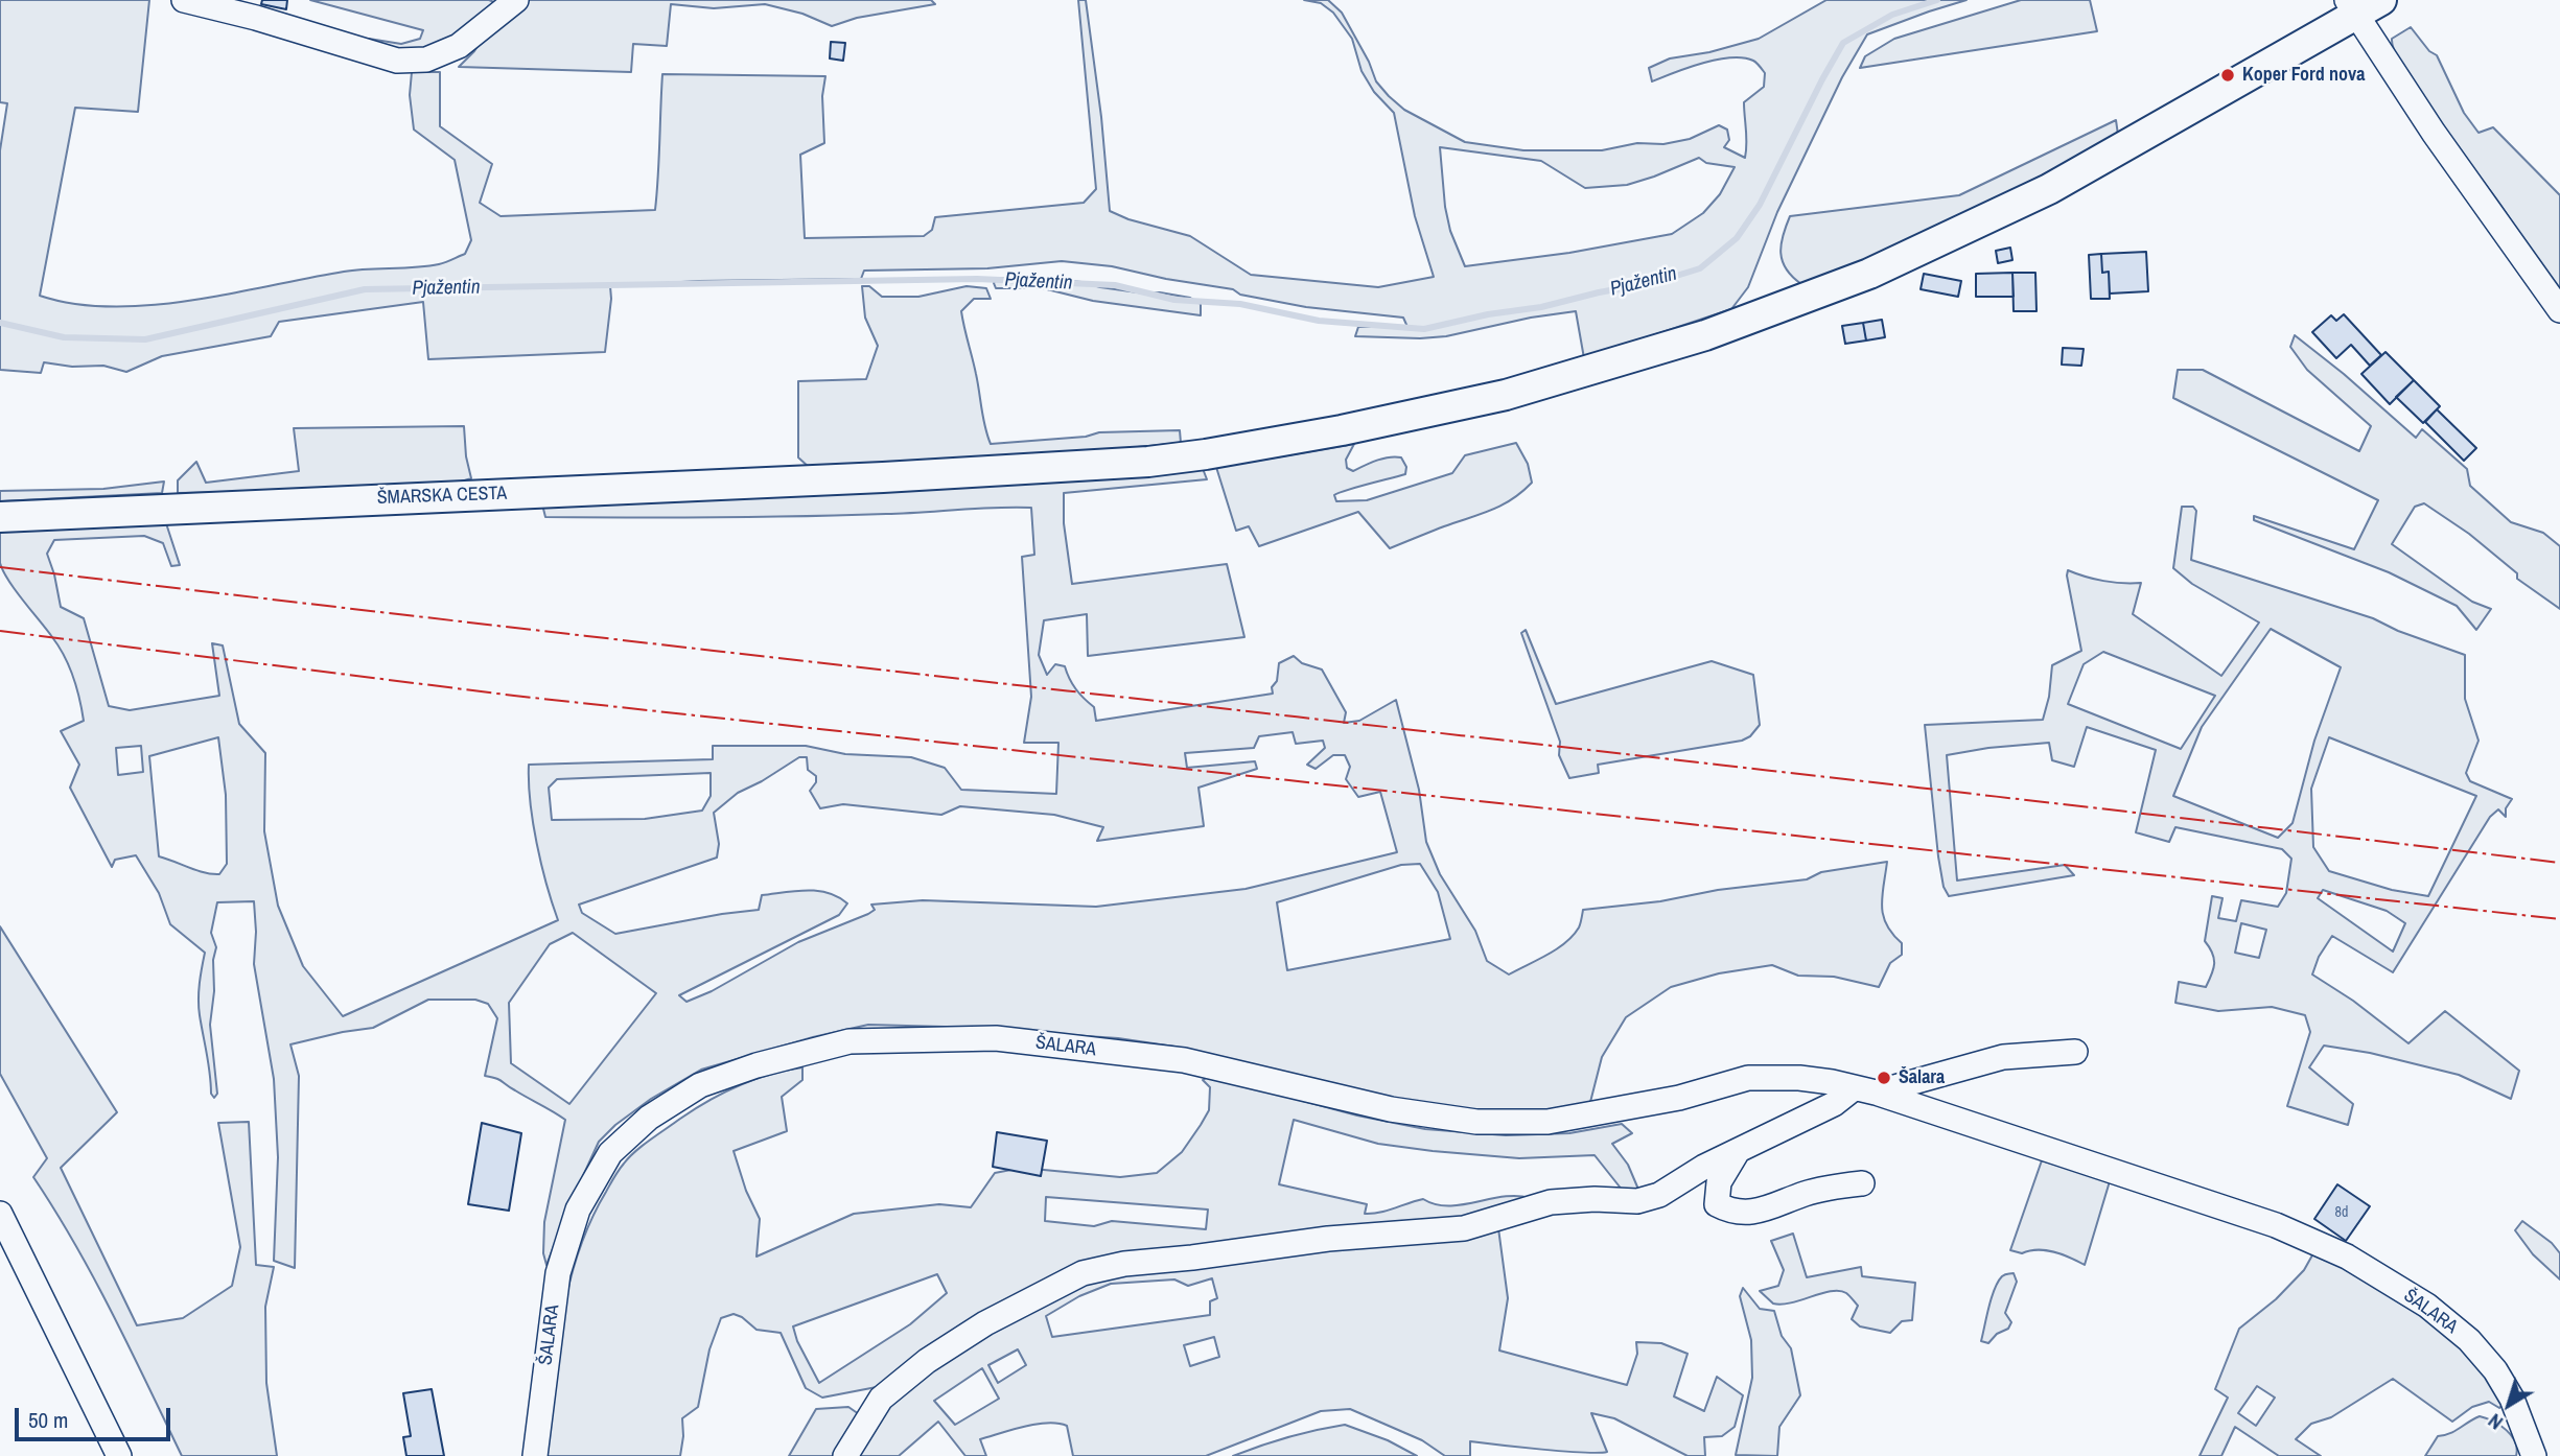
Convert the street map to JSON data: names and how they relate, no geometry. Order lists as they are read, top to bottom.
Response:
{
  "streets": {
    "main road": ["ŠMARSKA CESTA"],
    "street": ["ŠALARA"]
  },
  "water": ["Pjažentin"],
  "places": ["Koper Ford nova", "Šalara"],
  "house_numbers": ["8d"],
  "scale_bar": "50 m",
  "north": "bottom left"
}
